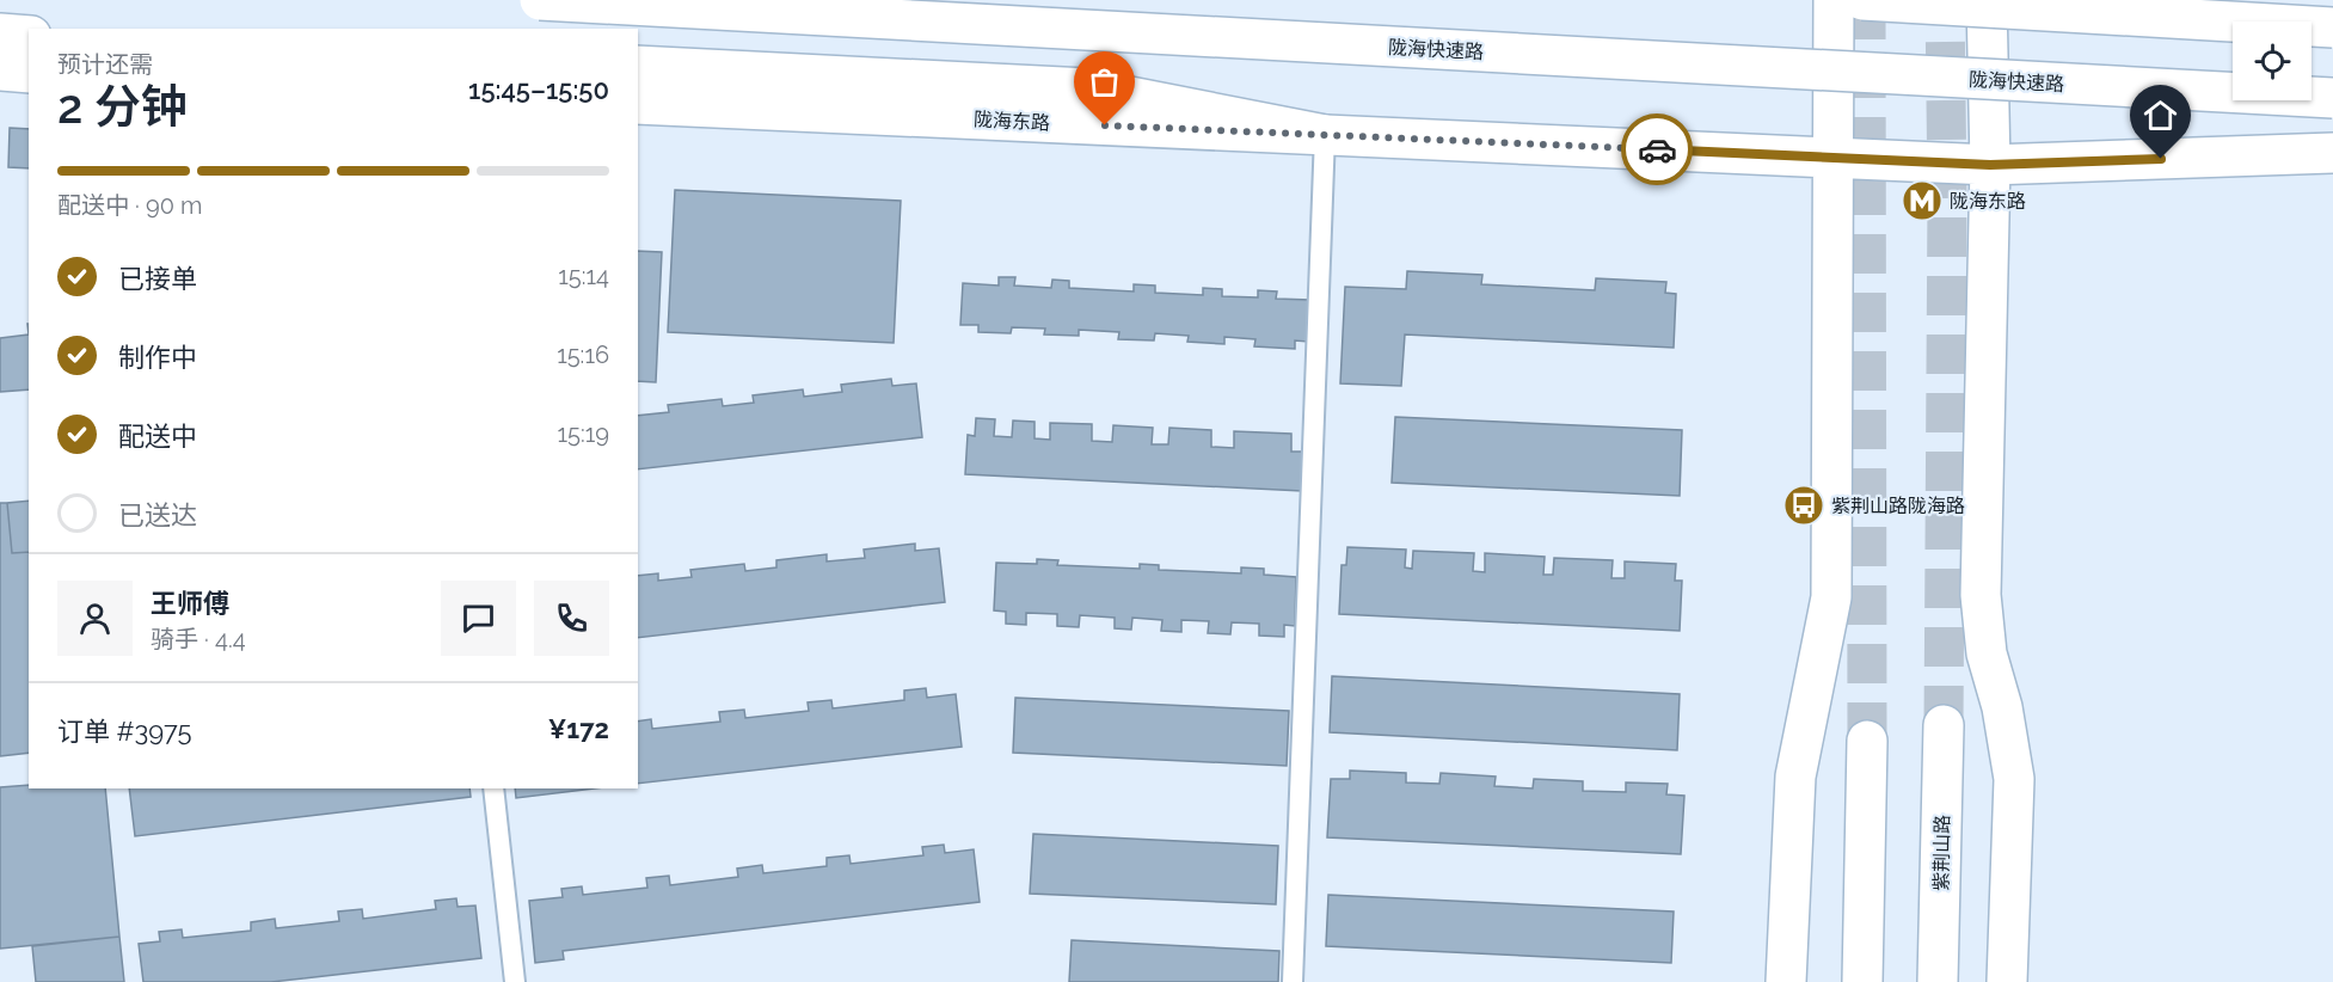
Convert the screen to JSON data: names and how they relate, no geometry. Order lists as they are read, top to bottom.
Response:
{
  "streets": {
    "main road": ["陇海快速路", "陇海东路", "紫荆山路"]
  },
  "places": {
    "metro station": ["陇海东路"],
    "bus stop": ["紫荆山路陇海路"]
  },
  "page": {
    "heading": ["2 分钟", "预计还需", "15:45–15:50"],
    "panel": [
      "王师傅",
      "骑手 · 4.4",
      "订单 #3975",
      "¥172"
    ],
    "bar": "配送中 · 90 m",
    "list": [
      ["已接单", "15:14"],
      ["制作中", "15:16"],
      ["配送中", "15:19"],
      "已送达"
    ]
  }
}
